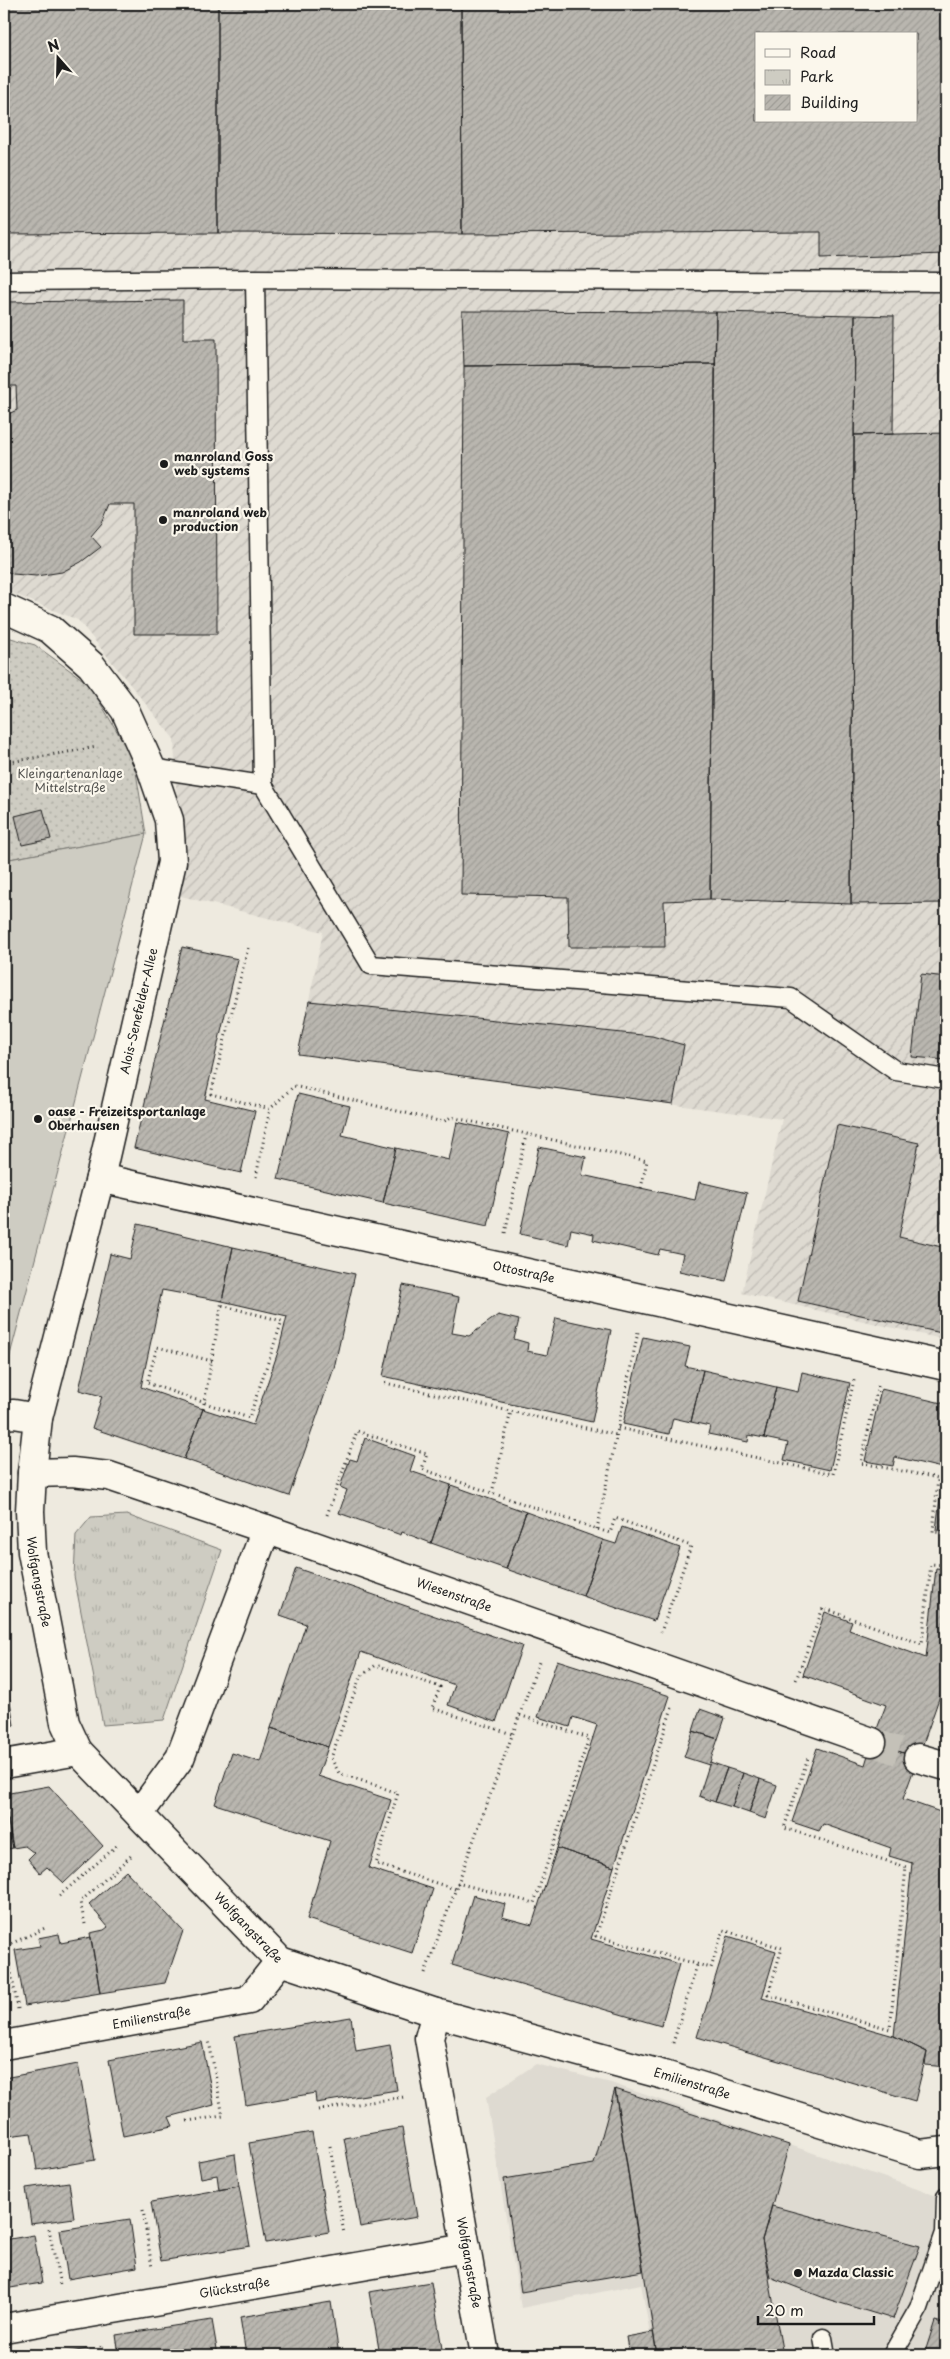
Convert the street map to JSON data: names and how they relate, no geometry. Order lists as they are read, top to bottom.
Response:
{
  "streets": {
    "street": [
      "Alois-Senefelder-Allee",
      "Ottostraße",
      "Wolfgangstraße",
      "Wiesenstraße",
      "Emilienstraße",
      "Glückstraße"
    ]
  },
  "crossings": [
    ["Alois-Senefelder-Allee", "Ottostraße"],
    ["Alois-Senefelder-Allee", "Wolfgangstraße"],
    ["Alois-Senefelder-Allee", "Wiesenstraße"],
    ["Wolfgangstraße", "Wiesenstraße"],
    ["Wolfgangstraße", "Emilienstraße"],
    ["Wolfgangstraße", "Glückstraße"]
  ],
  "parks": ["Kleingartenanlage Mittelstraße"],
  "places": [
    "manroland Goss web systems",
    "manroland web production",
    "oase - Freizeitsportanlage Oberhausen",
    "Mazda Classic"
  ],
  "legend": ["Road", "Park", "Building"],
  "scale_bar": "20 m",
  "north": "top"
}
